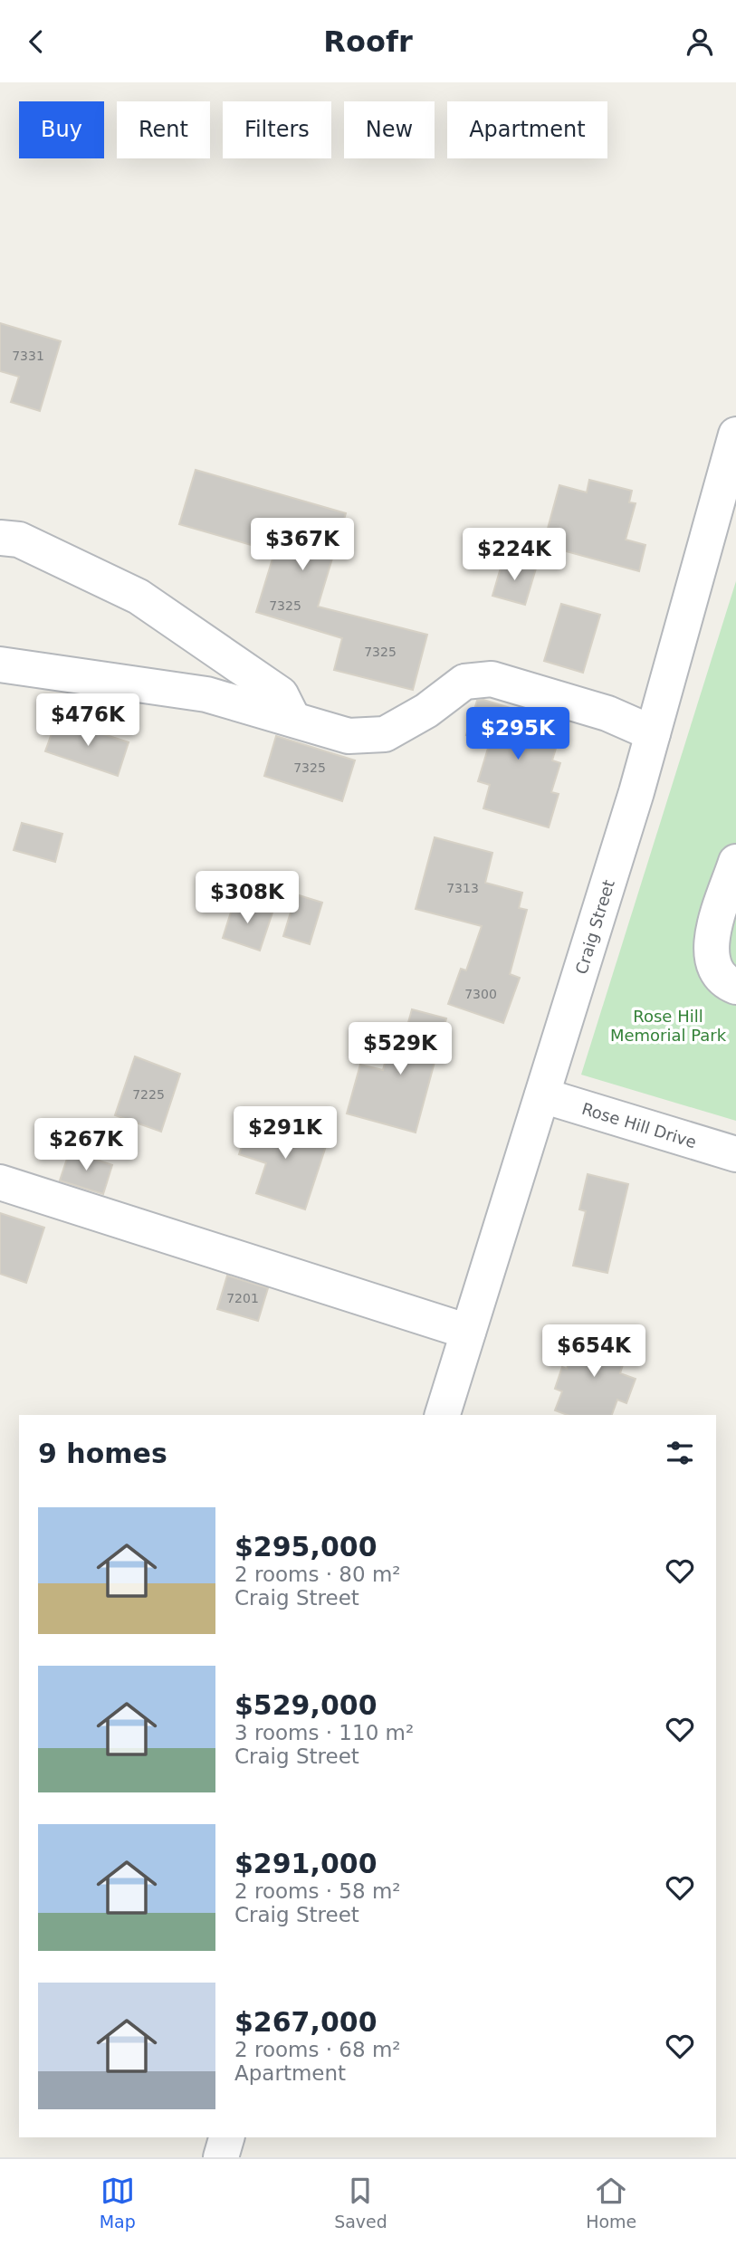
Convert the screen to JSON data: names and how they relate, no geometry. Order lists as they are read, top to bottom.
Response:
{
  "streets": {
    "street": ["Craig Street", "Rose Hill Drive"]
  },
  "crossings": [
    ["Craig Street", "Rose Hill Drive"]
  ],
  "parks": ["Rose Hill Memorial Park"],
  "house_numbers": [
    "7331",
    "7325",
    "7325",
    "7325",
    "7313",
    "7300",
    "7225",
    "7201"
  ],
  "page": {
    "header": "Roofr",
    "chip": [
      "Buy",
      "Rent",
      "Filters",
      "New",
      "Apartment"
    ],
    "price": [
      "$367K",
      "$224K",
      "$476K",
      "$295K",
      "$308K",
      "$529K",
      "$291K",
      "$267K",
      "$654K"
    ],
    "heading": "9 homes",
    "list": [
      {
        "name": "$295,000",
        "note": "2 rooms · 80 m² · Craig Street"
      },
      {
        "name": "$529,000",
        "note": "3 rooms · 110 m² · Craig Street"
      },
      {
        "name": "$291,000",
        "note": "2 rooms · 58 m² · Craig Street"
      },
      {
        "name": "$267,000",
        "note": "2 rooms · 68 m² · Apartment"
      }
    ],
    "tabs": ["Map", "Saved", "Home"]
  }
}
